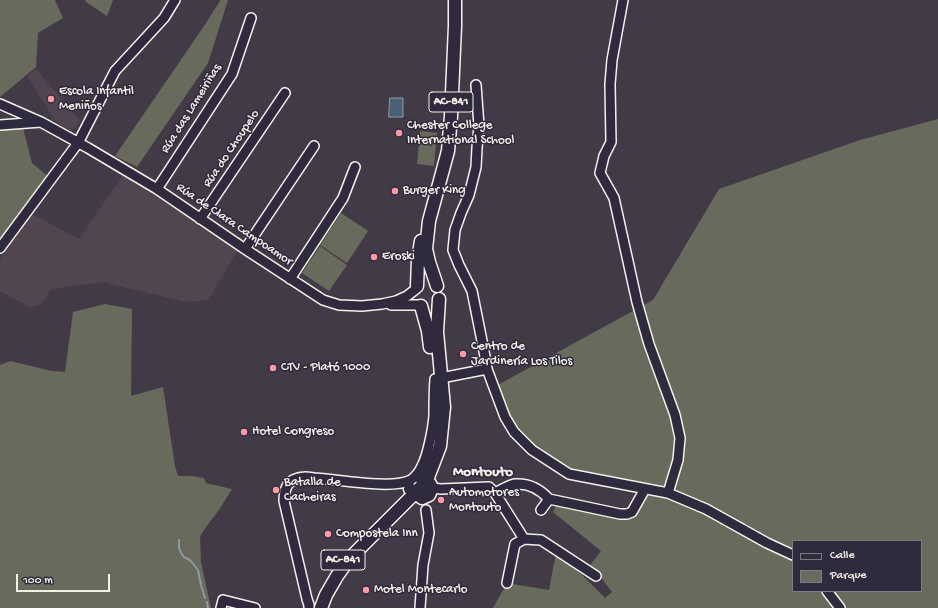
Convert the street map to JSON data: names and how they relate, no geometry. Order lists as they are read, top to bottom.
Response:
{
  "streets": {
    "main road": ["AC-841"],
    "street": ["Rúa das Lameiriñas", "Rúa do Choupelo", "Rúa de Clara Campoamor"]
  },
  "crossings": [
    ["Rúa das Lameiriñas", "Rúa de Clara Campoamor"],
    ["Rúa do Choupelo", "Rúa de Clara Campoamor"]
  ],
  "districts": ["Montouto"],
  "places": [
    "Escola Infantil Meniños",
    "Chester College International School",
    "Burger King",
    "Eroski",
    "Centro de Jardinería Los Tilos",
    "CTV - Plató 1000",
    "Hotel Congreso",
    "Batalla de Cacheiras",
    "Automotores Montouto",
    "Compostela Inn",
    "Motel Montecarlo"
  ],
  "legend": ["Calle", "Parque"],
  "scale_bar": "100 m"
}
